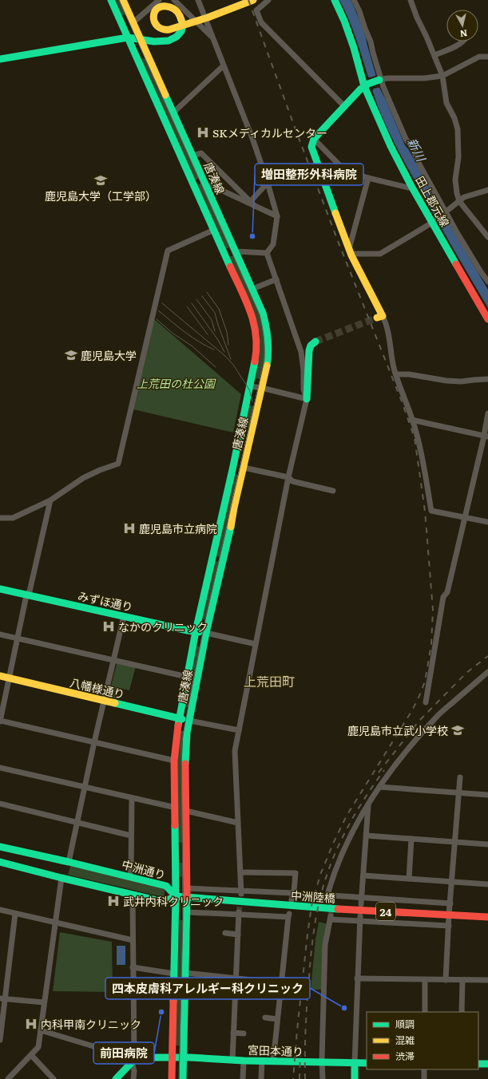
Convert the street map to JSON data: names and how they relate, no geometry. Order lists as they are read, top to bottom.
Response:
{
  "streets": {
    "street": [
      "唐湊線",
      "田上郡元線",
      "みずほ通り",
      "八幡様通り",
      "中洲通り",
      "中洲陸橋",
      "24",
      "宮田本通り"
    ]
  },
  "crossings": [
    ["唐湊線", "みずほ通り"],
    ["唐湊線", "八幡様通り"],
    ["唐湊線", "中洲通り"],
    ["唐湊線", "中洲陸橋"],
    ["唐湊線", "宮田本通り"],
    ["中洲通り", "中洲陸橋"],
    ["中洲陸橋", "24"]
  ],
  "districts": ["上荒田町"],
  "water": ["新川"],
  "parks": ["上荒田の杜公園"],
  "places": {
    "hospital": [
      "SKメディカルセンター",
      "鹿児島市立病院",
      "なかのクリニック",
      "武井内科クリニック",
      "内科甲南クリニック"
    ],
    "school or university": ["鹿児島大学（工学部）", "鹿児島大学", "鹿児島市立武小学校"],
    "other": ["増田整形外科病院", "四本皮膚科アレルギー科クリニック", "前田病院"]
  },
  "legend": ["順調", "混雑", "渋滞"],
  "north": "bottom"
}
